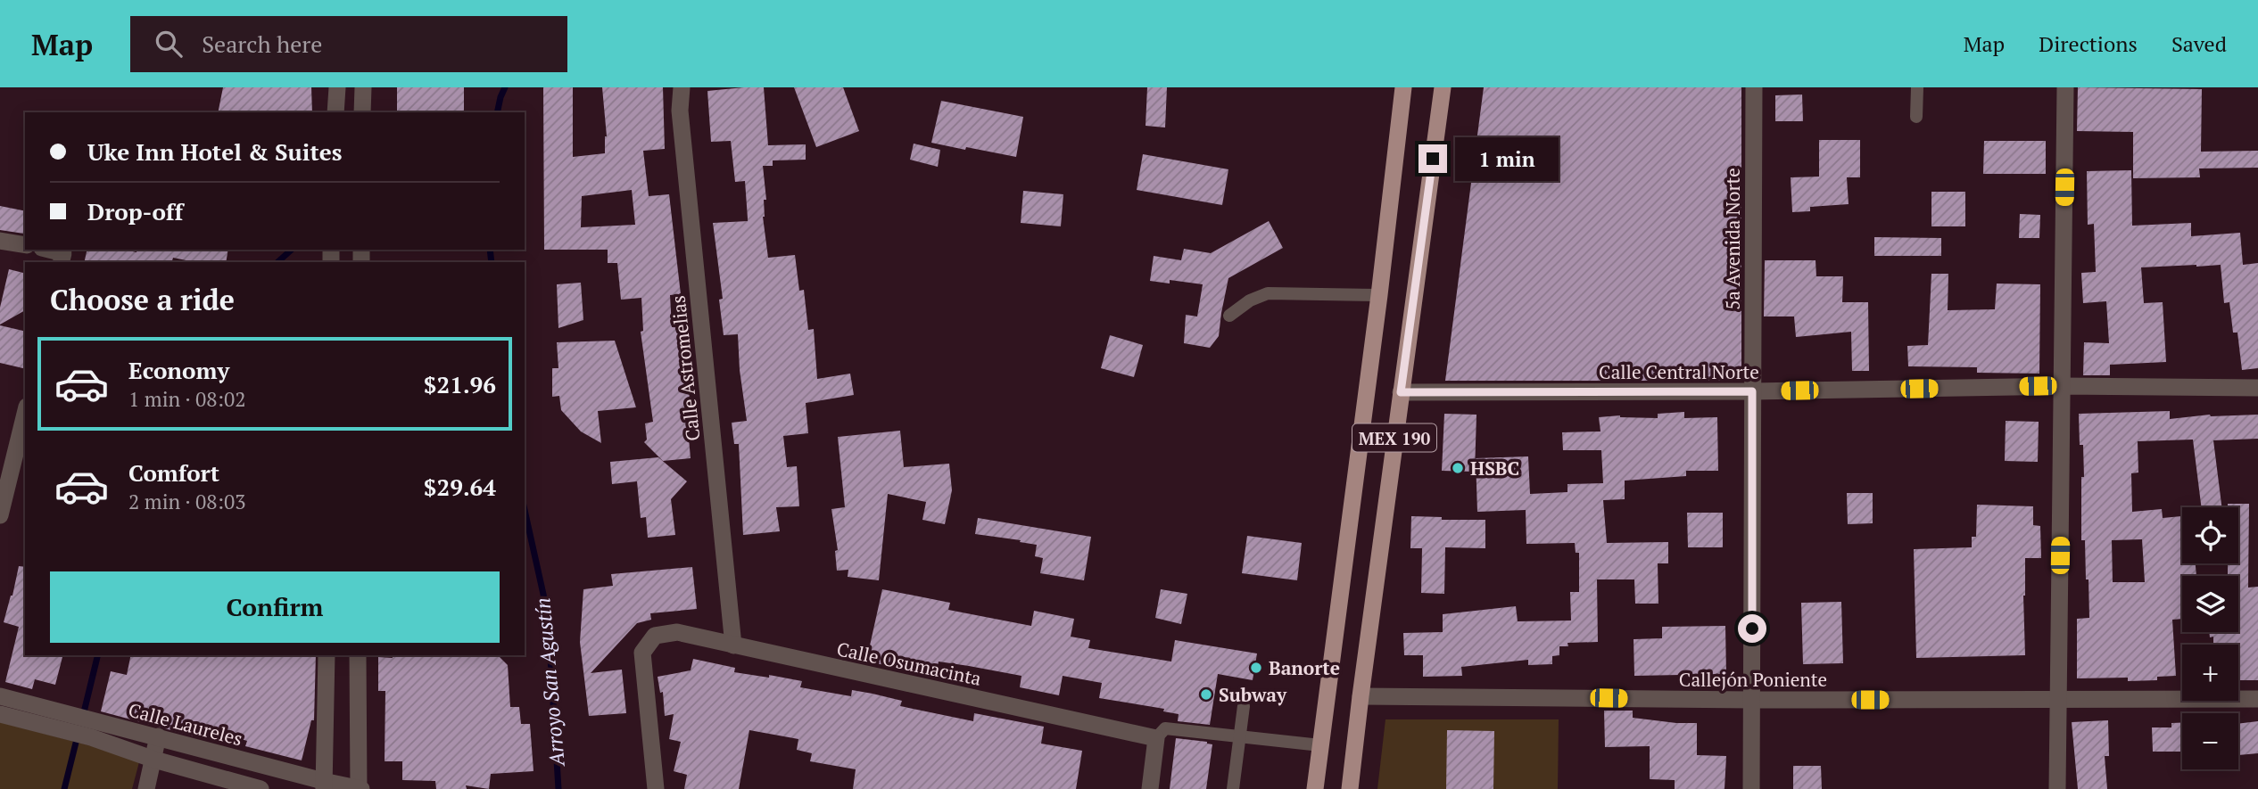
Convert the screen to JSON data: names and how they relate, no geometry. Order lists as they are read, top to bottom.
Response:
{
  "streets": {
    "main road": ["MEX 190"],
    "street": [
      "5a Avenida Norte",
      "Calle Astromelias",
      "Calle Central Norte",
      "Calle Osumacinta",
      "Callejón Poniente",
      "Calle Laureles"
    ]
  },
  "crossings": [
    ["5a Avenida Norte", "Calle Central Norte"],
    ["5a Avenida Norte", "Callejón Poniente"],
    ["Calle Astromelias", "Calle Osumacinta"],
    ["Calle Central Norte", "MEX 190"],
    ["MEX 190", "Callejón Poniente"]
  ],
  "water": ["Arroyo San Agustín"],
  "places": ["HSBC", "Banorte", "Subway"],
  "page": {
    "header": "Map",
    "search": "Search here",
    "nav": ["Map", "Directions", "Saved"],
    "banner": ["Uke Inn Hotel & Suites", "Drop-off"],
    "bubble": "1 min",
    "heading": "Choose a ride",
    "list": [
      {
        "name": "Economy",
        "note": "1 min · 08:02",
        "value": "$21.96"
      },
      {
        "name": "Comfort",
        "note": "2 min · 08:03",
        "value": "$29.64"
      }
    ],
    "map_buttons": ["+", "−"],
    "buttons": "Confirm"
  }
}
